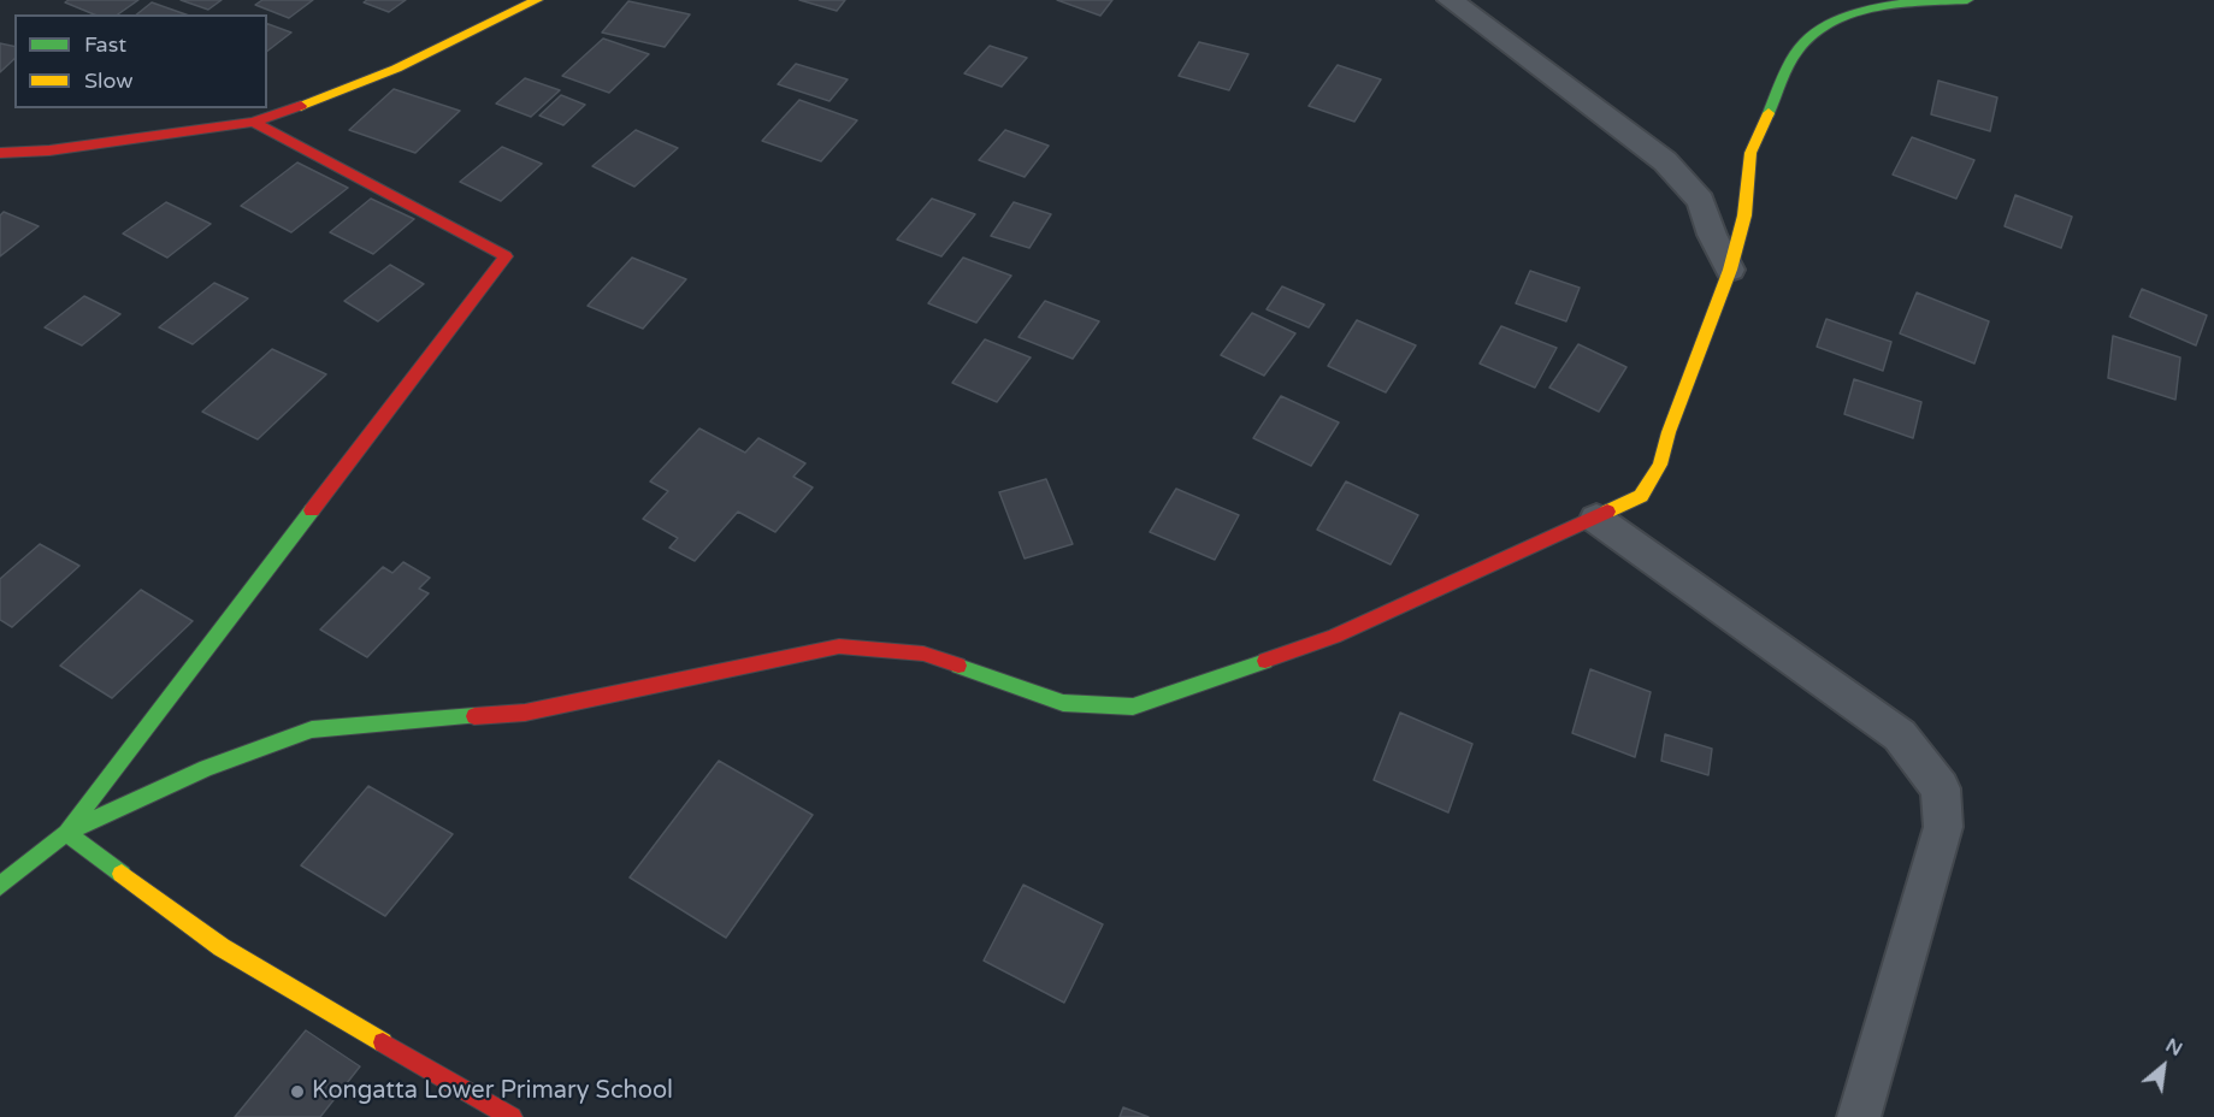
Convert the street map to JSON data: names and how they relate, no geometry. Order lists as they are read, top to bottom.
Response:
{
  "places": ["Kongatta Lower Primary School"],
  "legend": ["Fast", "Slow"],
  "north": "top right"
}
